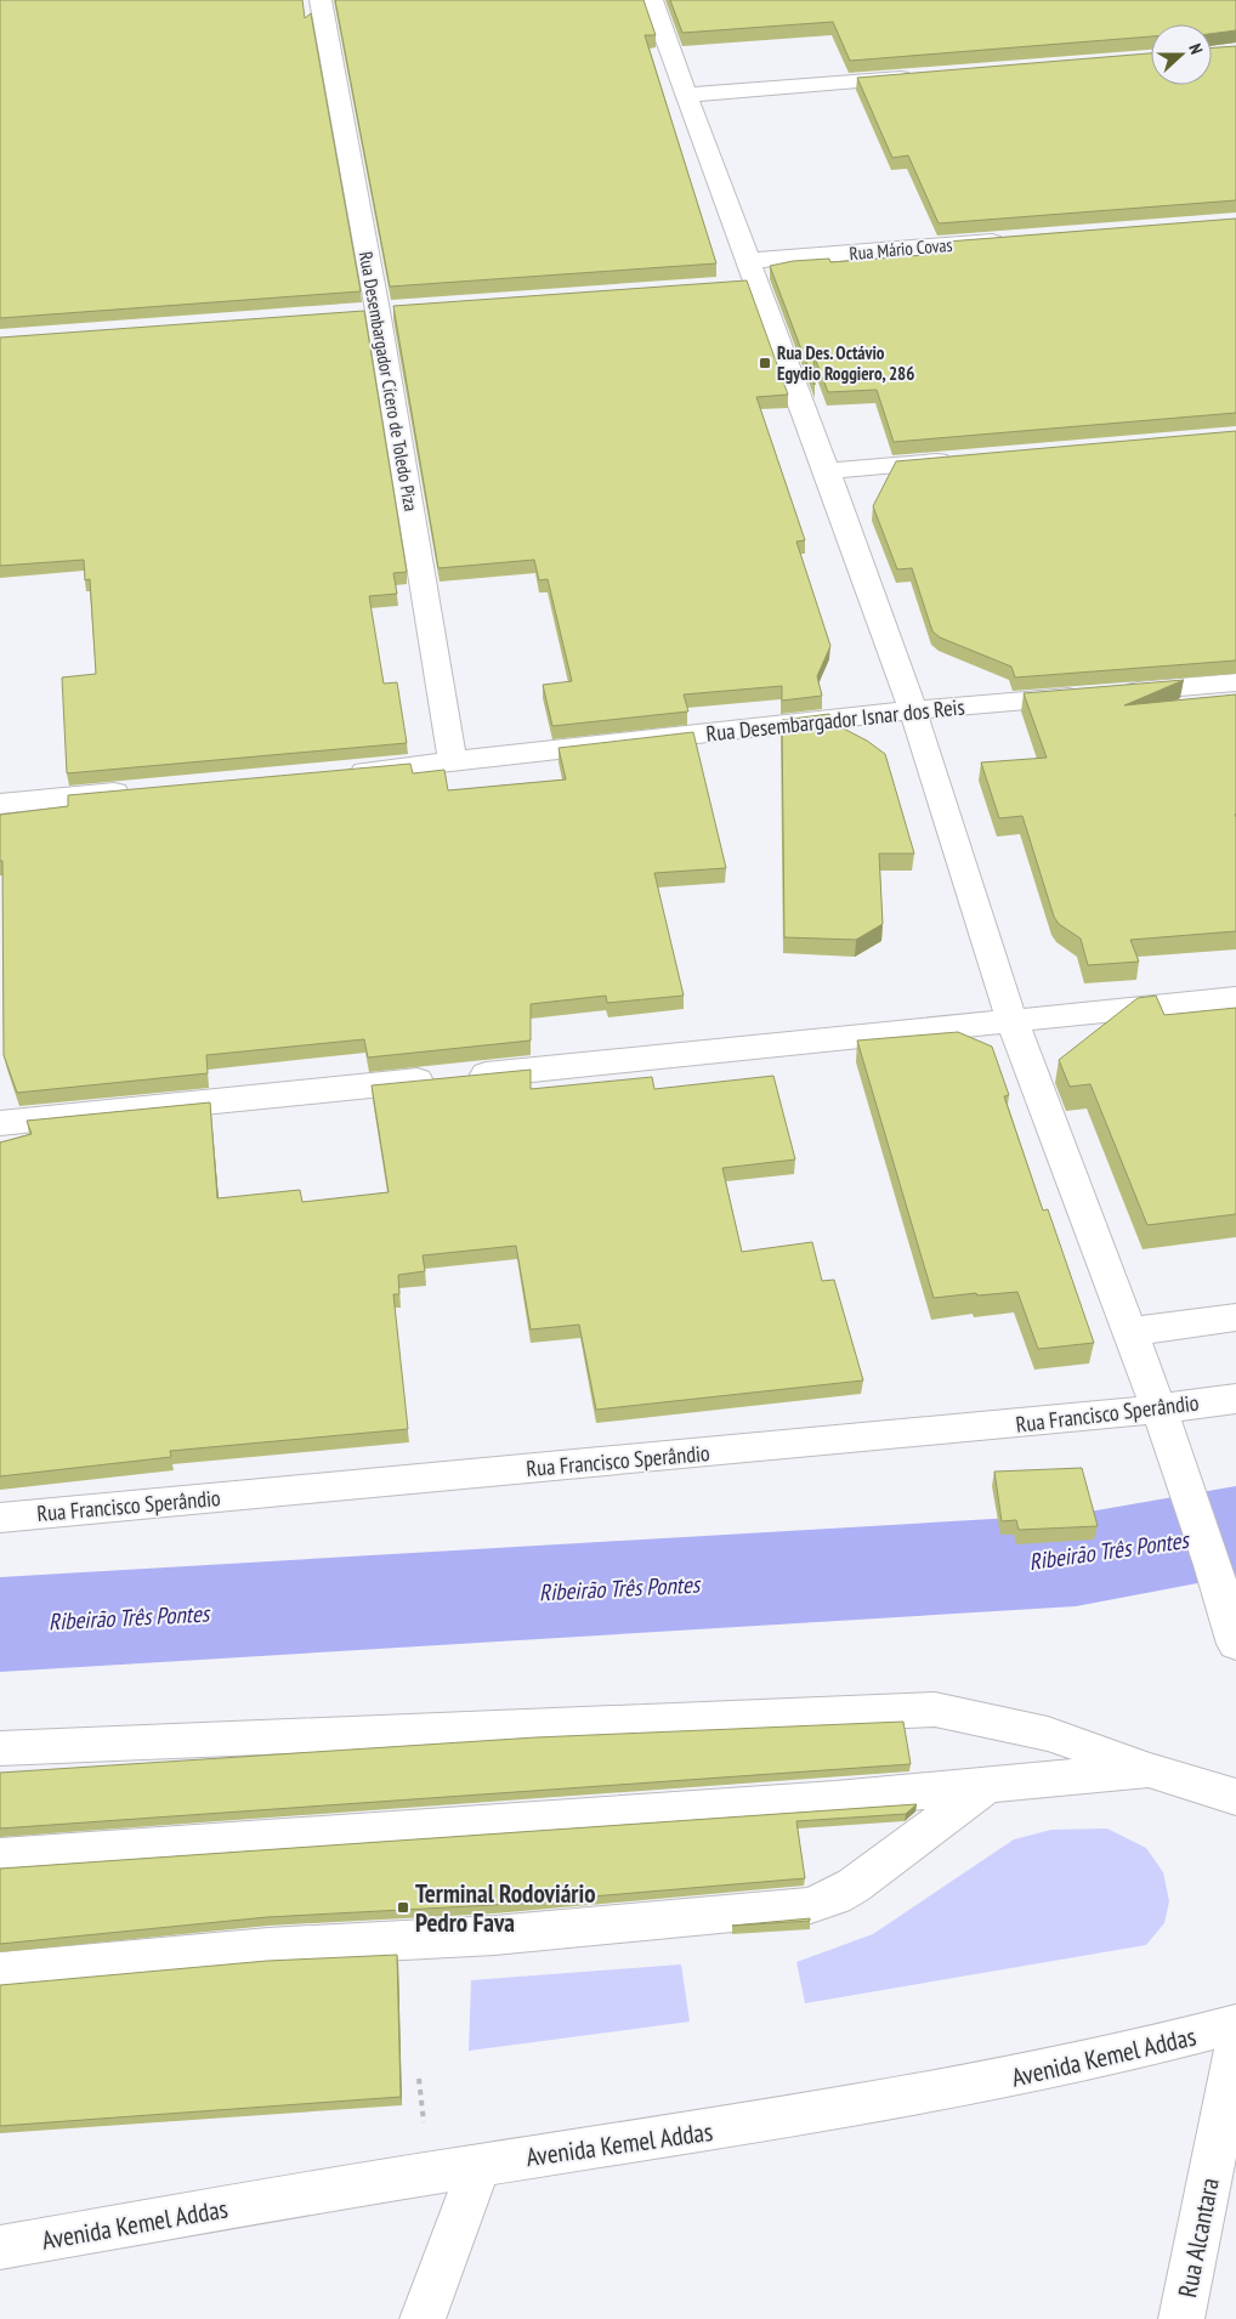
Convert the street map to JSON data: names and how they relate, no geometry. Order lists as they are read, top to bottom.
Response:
{
  "streets": {
    "street": [
      "Rua Mário Covas",
      "Rua Desembargador Cícero de Toledo Piza",
      "Rua Desembargador Isnar dos Reis",
      "Rua Francisco Sperândio",
      "Avenida Kemel Addas",
      "Rua Alcantara"
    ]
  },
  "crossings": [
    ["Rua Desembargador Cícero de Toledo Piza", "Rua Desembargador Isnar dos Reis"]
  ],
  "water": ["Ribeirão Três Pontes"],
  "places": {
    "transit": ["Rua Des. Octávio Egydio Roggiero, 286", "Terminal Rodoviário Pedro Fava"]
  },
  "north": "right"
}
